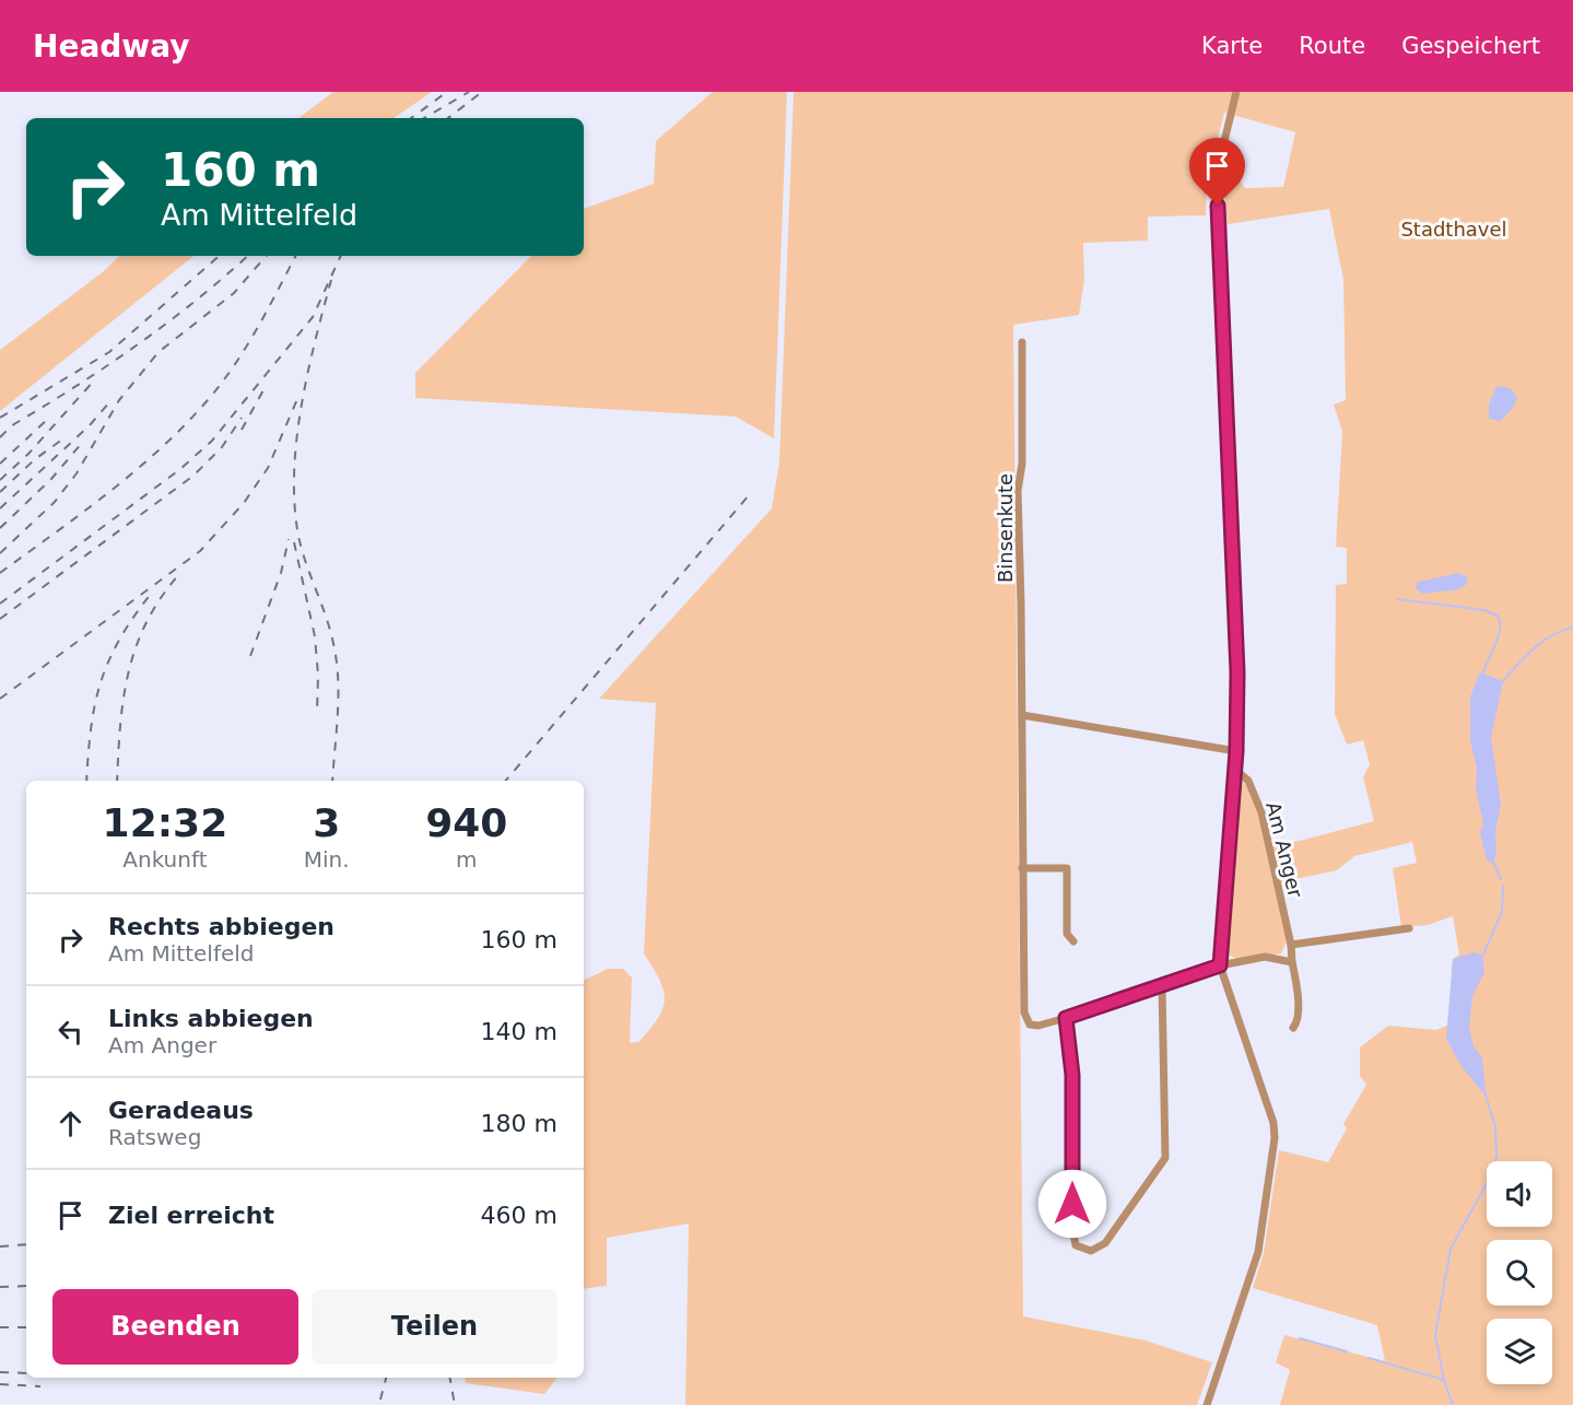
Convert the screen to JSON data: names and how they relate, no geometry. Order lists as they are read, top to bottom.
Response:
{
  "streets": {
    "street": ["Binsenkute", "Am Anger"]
  },
  "parks": ["Stadthavel"],
  "page": {
    "header": "Headway",
    "nav": ["Karte", "Route", "Gespeichert"],
    "turn": ["160 m", "Am Mittelfeld"],
    "eta": [
      "12:32",
      "Ankunft",
      "3",
      "Min.",
      "940",
      "m"
    ],
    "list": [
      {
        "name": "Rechts abbiegen",
        "note": "Am Mittelfeld",
        "value": "160 m"
      },
      {
        "name": "Links abbiegen",
        "note": "Am Anger",
        "value": "140 m"
      },
      {
        "name": "Geradeaus",
        "note": "Ratsweg",
        "value": "180 m"
      },
      {
        "name": "Ziel erreicht",
        "value": "460 m"
      }
    ],
    "buttons": ["Beenden", "Teilen"]
  }
}
